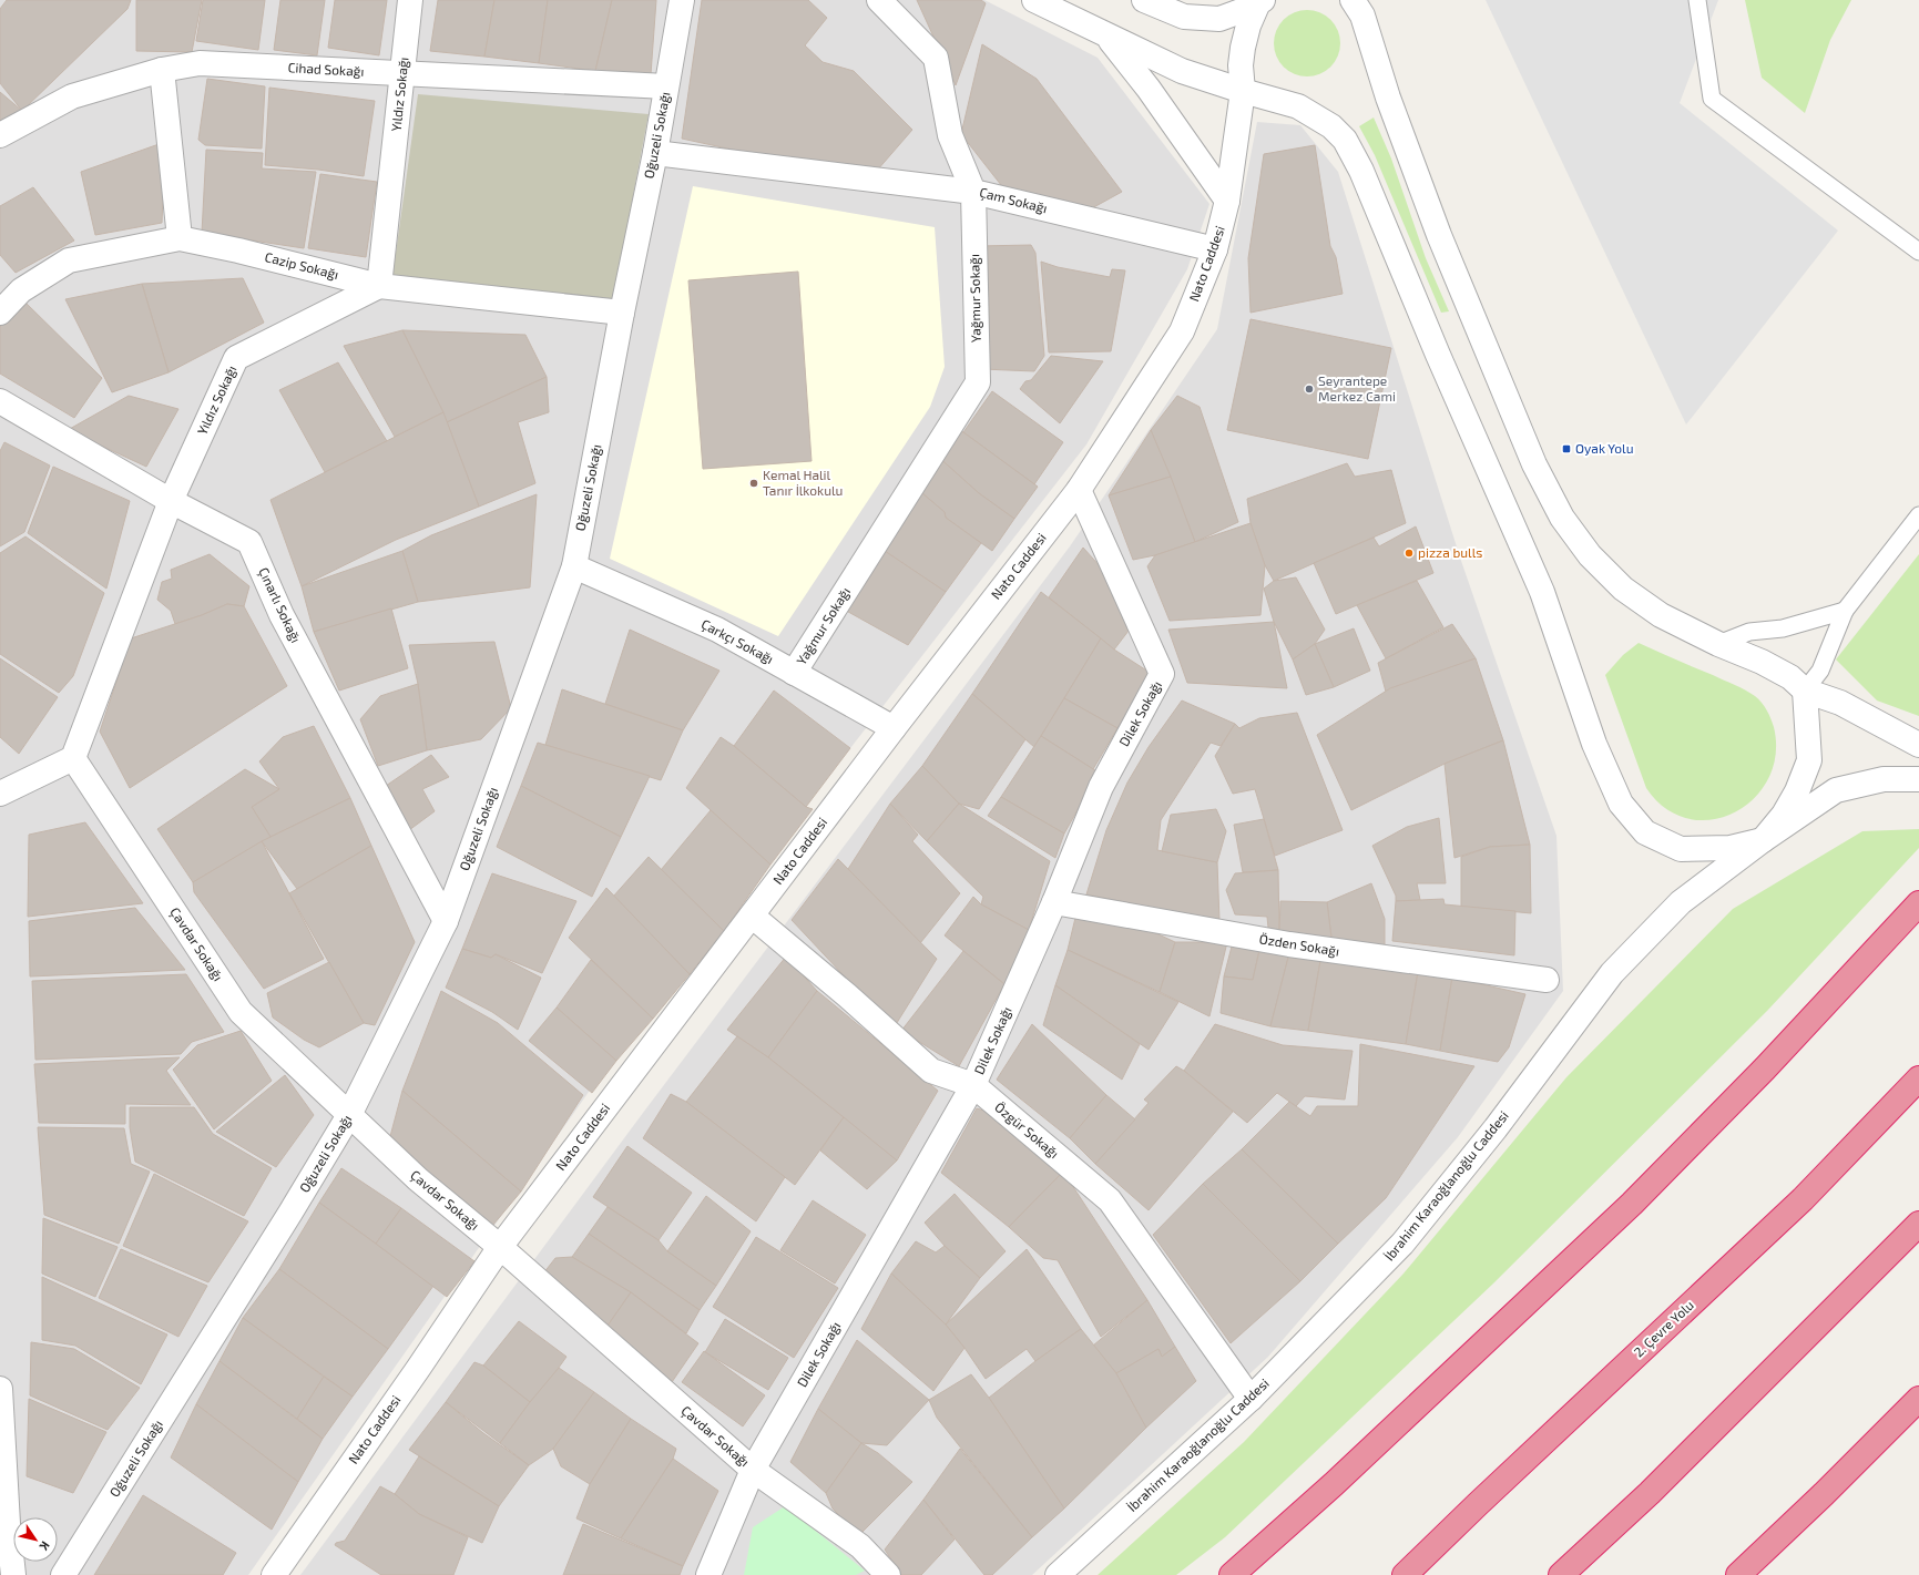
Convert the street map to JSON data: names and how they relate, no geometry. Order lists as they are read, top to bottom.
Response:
{
  "streets": {
    "highway": ["2. Çevre Yolu"],
    "street": [
      "Cihad Sokağı",
      "Yıldız Sokağı",
      "Oğuzeli Sokağı",
      "Çam Sokağı",
      "Nato Caddesi",
      "Cazip Sokağı",
      "Yağmur Sokağı",
      "Çınarlı Sokağı",
      "Çarkçı Sokağı",
      "Dilek Sokağı",
      "Çavdar Sokağı",
      "Özden Sokağı",
      "Özgür Sokağı",
      "İbrahim Karaoğlanoğlu Caddesi"
    ]
  },
  "crossings": [
    ["Cihad Sokağı", "Yıldız Sokağı"],
    ["Cihad Sokağı", "Oğuzeli Sokağı"],
    ["Yıldız Sokağı", "Cazip Sokağı"],
    ["Yıldız Sokağı", "Çınarlı Sokağı"],
    ["Yıldız Sokağı", "Çavdar Sokağı"],
    ["Oğuzeli Sokağı", "Cazip Sokağı"],
    ["Oğuzeli Sokağı", "Çınarlı Sokağı"],
    ["Oğuzeli Sokağı", "Çarkçı Sokağı"],
    ["Oğuzeli Sokağı", "Çavdar Sokağı"],
    ["Çam Sokağı", "Nato Caddesi"],
    ["Çam Sokağı", "Yağmur Sokağı"],
    ["Nato Caddesi", "Çarkçı Sokağı"],
    ["Nato Caddesi", "Dilek Sokağı"],
    ["Nato Caddesi", "Çavdar Sokağı"],
    ["Nato Caddesi", "Özgür Sokağı"],
    ["Yağmur Sokağı", "Çarkçı Sokağı"],
    ["Dilek Sokağı", "Çavdar Sokağı"],
    ["Dilek Sokağı", "Özden Sokağı"],
    ["Dilek Sokağı", "Özgür Sokağı"],
    ["Özgür Sokağı", "İbrahim Karaoğlanoğlu Caddesi"]
  ],
  "places": {
    "other": ["Seyrantepe Merkez Cami", "Kemal Halil Tanır İlkokulu", "pizza bulls"],
    "transit": ["Oyak Yolu"]
  },
  "north": "bottom right"
}
